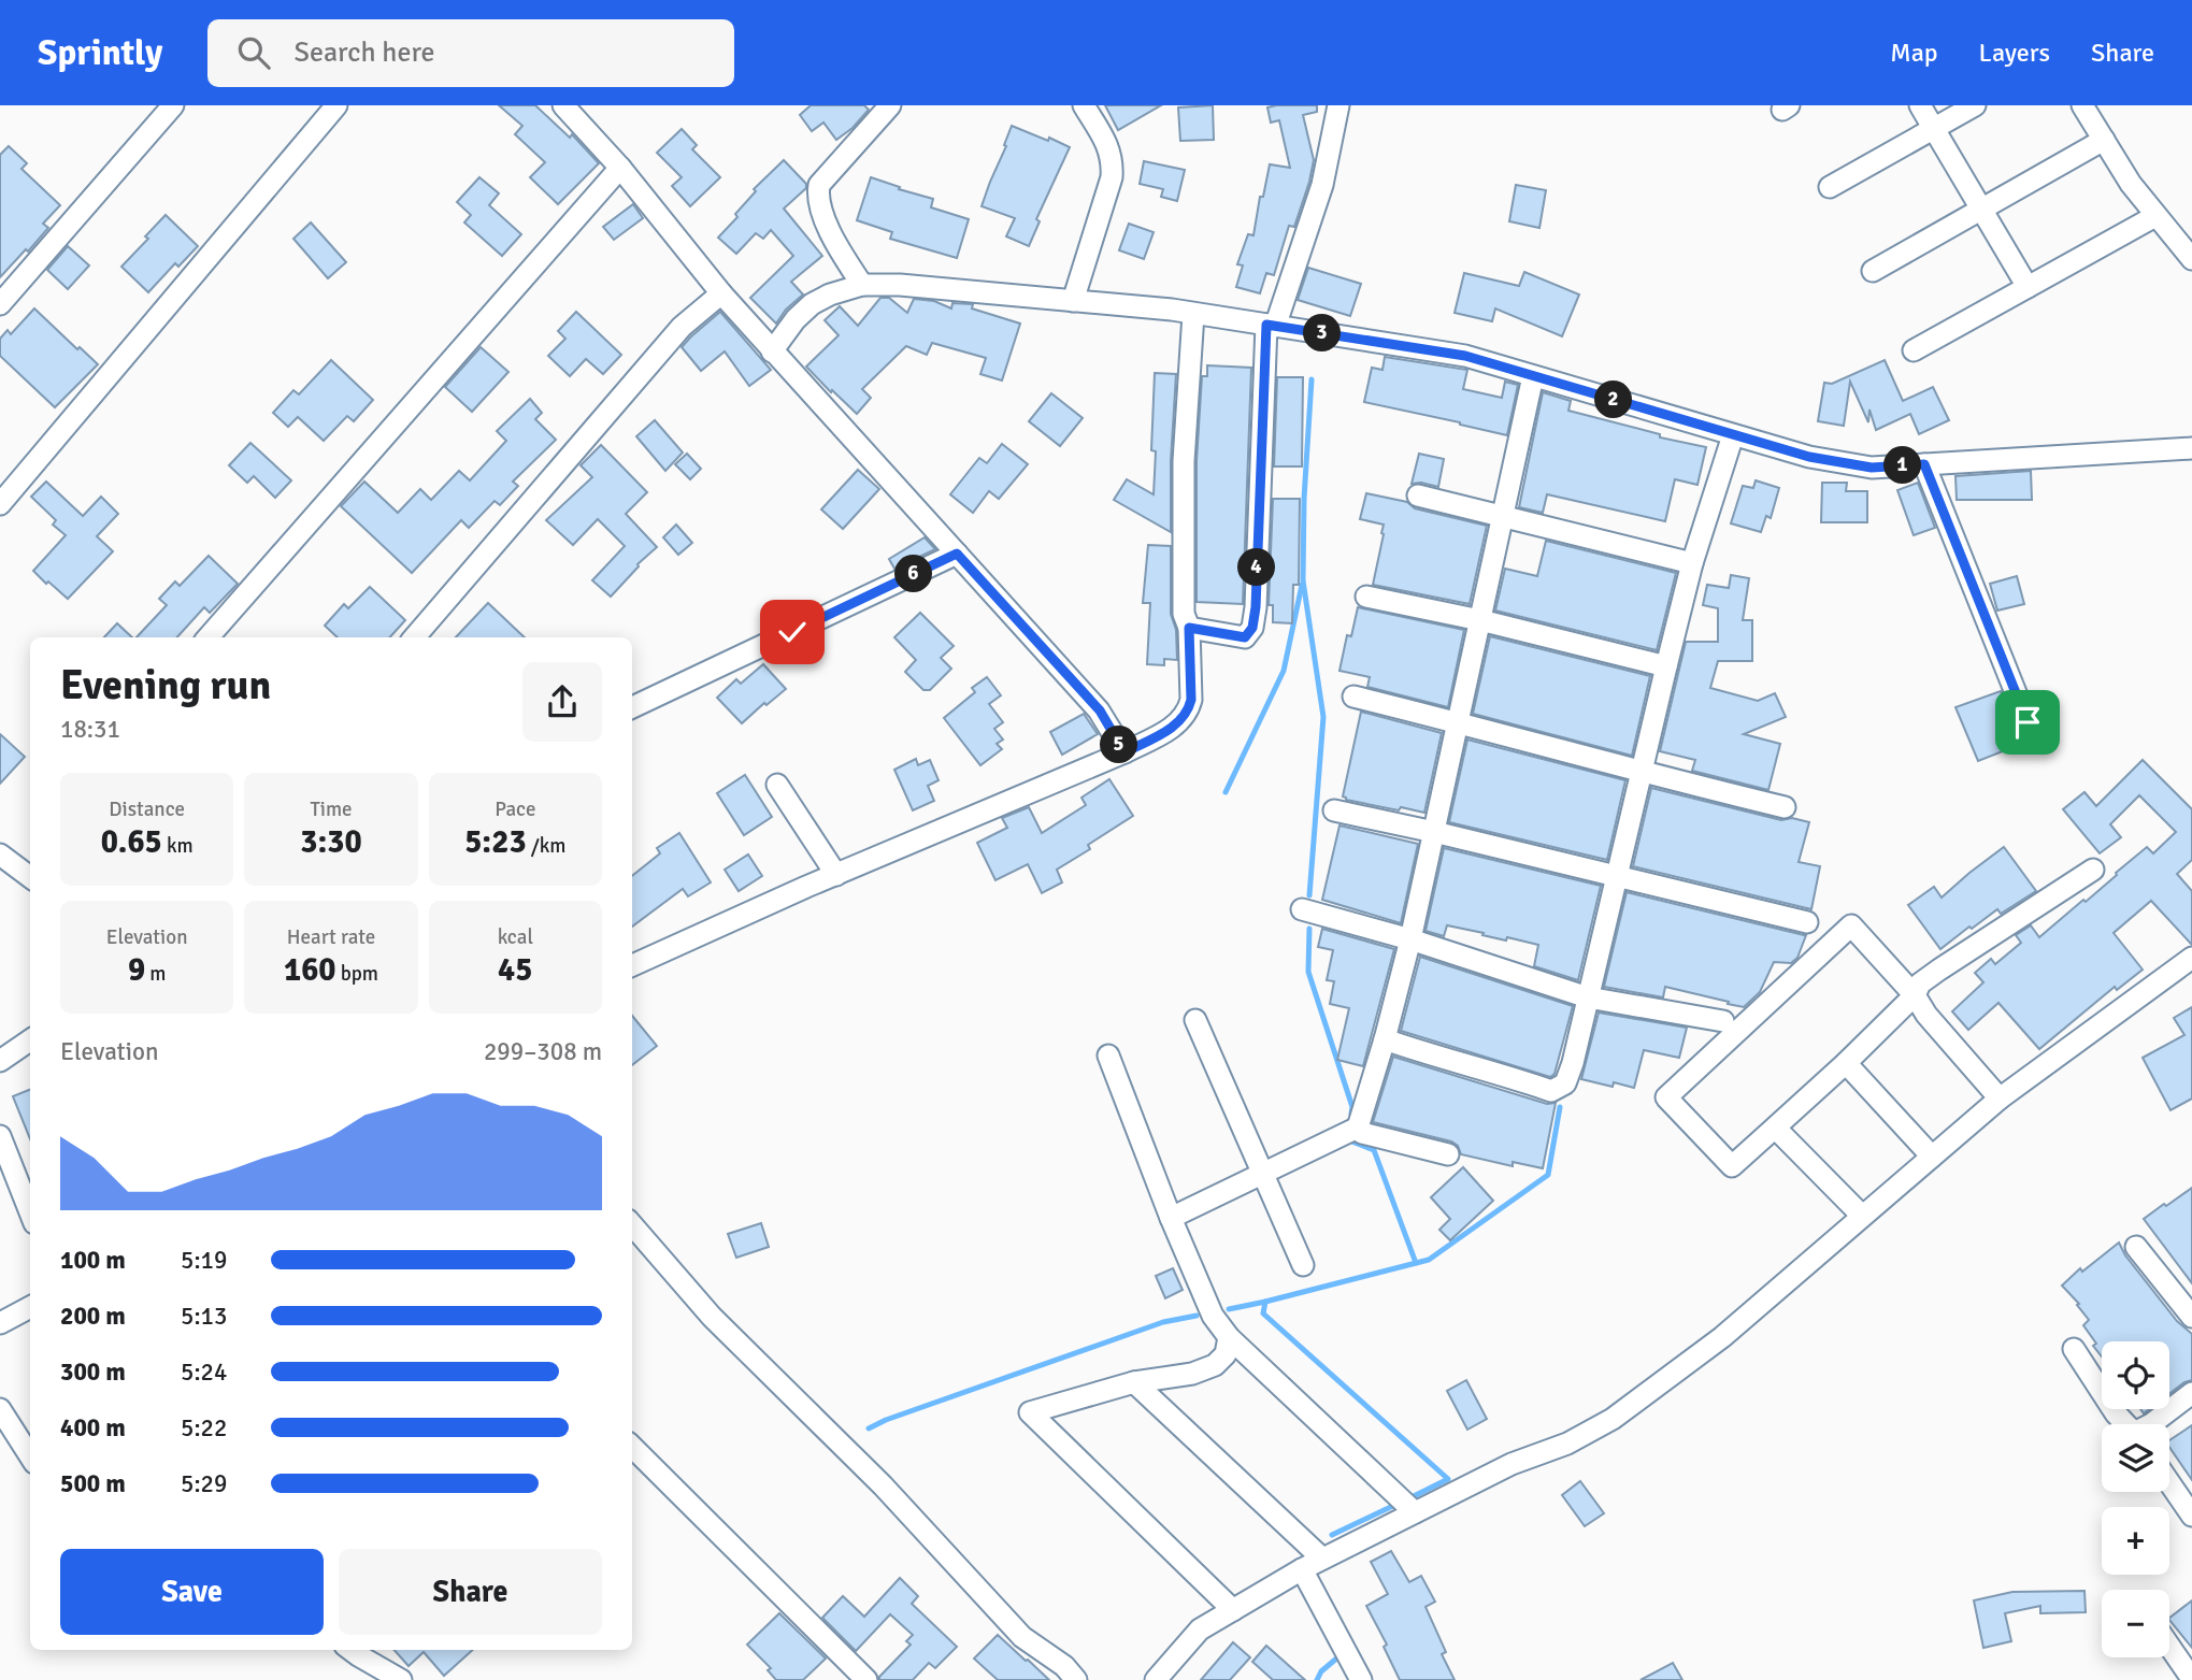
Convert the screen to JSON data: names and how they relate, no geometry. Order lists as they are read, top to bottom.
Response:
{
  "page": {
    "header": "Sprintly",
    "search": "Search here",
    "nav": ["Map", "Layers", "Share"],
    "pins": [
      "3",
      "2",
      "1",
      "4",
      "6",
      "5"
    ],
    "heading": ["Evening run", "18:31"],
    "stats": [
      ["Distance", "0.65 km"],
      ["Time", "3:30"],
      ["Pace", "5:23 /km"],
      ["Elevation", "9 m"],
      ["Heart rate", "160 bpm"],
      ["kcal", "45"]
    ],
    "chart": ["Elevation", "299–308 m"],
    "list": [
      {
        "name": "100 m",
        "note": "5:19"
      },
      {
        "name": "200 m",
        "note": "5:13"
      },
      {
        "name": "300 m",
        "note": "5:24"
      },
      {
        "name": "400 m",
        "note": "5:22"
      },
      {
        "name": "500 m",
        "note": "5:29"
      }
    ],
    "map_buttons": ["+", "−"],
    "buttons": ["Save", "Share"]
  }
}
